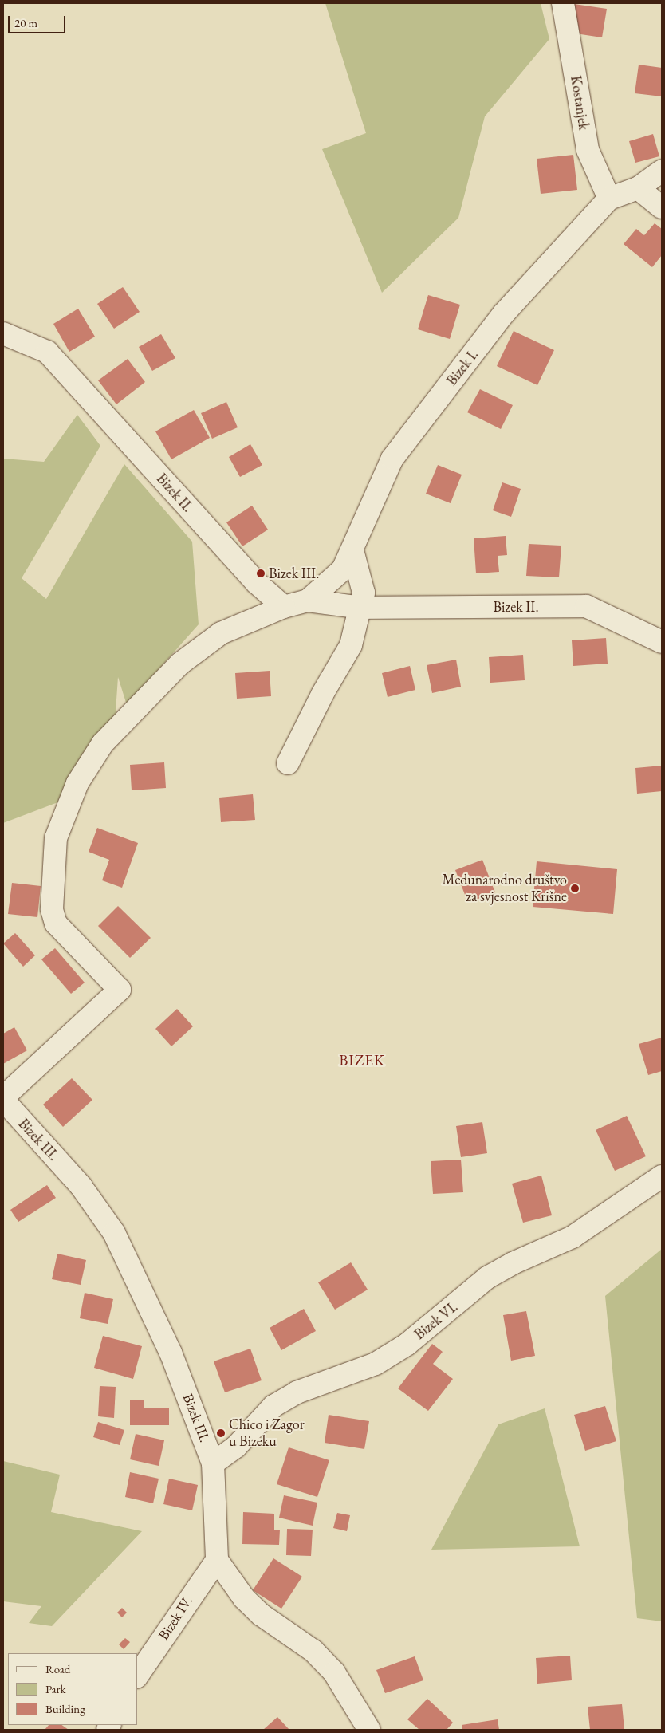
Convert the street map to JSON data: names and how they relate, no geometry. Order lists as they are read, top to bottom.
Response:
{
  "streets": {
    "street": [
      "Kostanjek",
      "Bizek I.",
      "Bizek II.",
      "Bizek III.",
      "Bizek VI.",
      "Bizek IV."
    ]
  },
  "crossings": [
    ["Kostanjek", "Bizek I."],
    ["Bizek I.", "Bizek II."],
    ["Bizek II.", "Bizek III."],
    ["Bizek III.", "Bizek VI."],
    ["Bizek III.", "Bizek IV."]
  ],
  "districts": ["BIZEK"],
  "places": ["Bizek III.", "Međunarodno društvo za svjesnost Krišne", "Chico i Zagor u Bizeku"],
  "legend": ["Road", "Park", "Building"],
  "scale_bar": "20 m"
}
